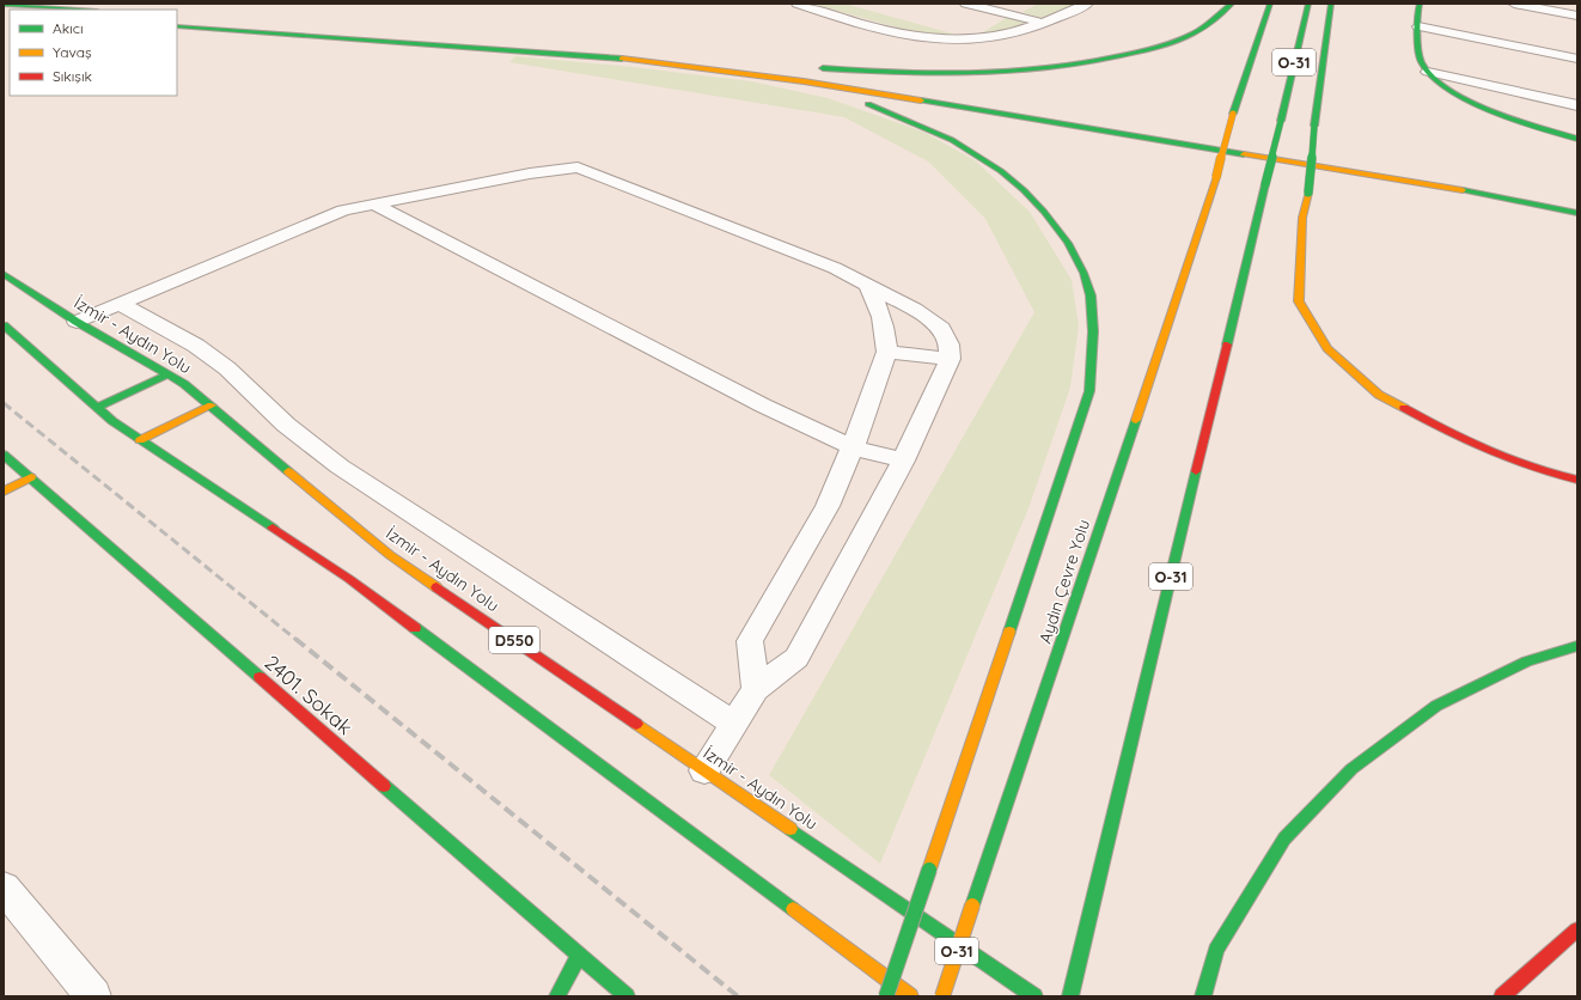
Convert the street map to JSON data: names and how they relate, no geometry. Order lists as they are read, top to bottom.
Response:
{
  "streets": {
    "main road": [
      "O-31",
      "İzmir - Aydın Yolu",
      "Aydın Çevre Yolu",
      "D550",
      "2401. Sokak"
    ]
  },
  "legend": ["Akıcı", "Yavaş", "Sıkışık"]
}
